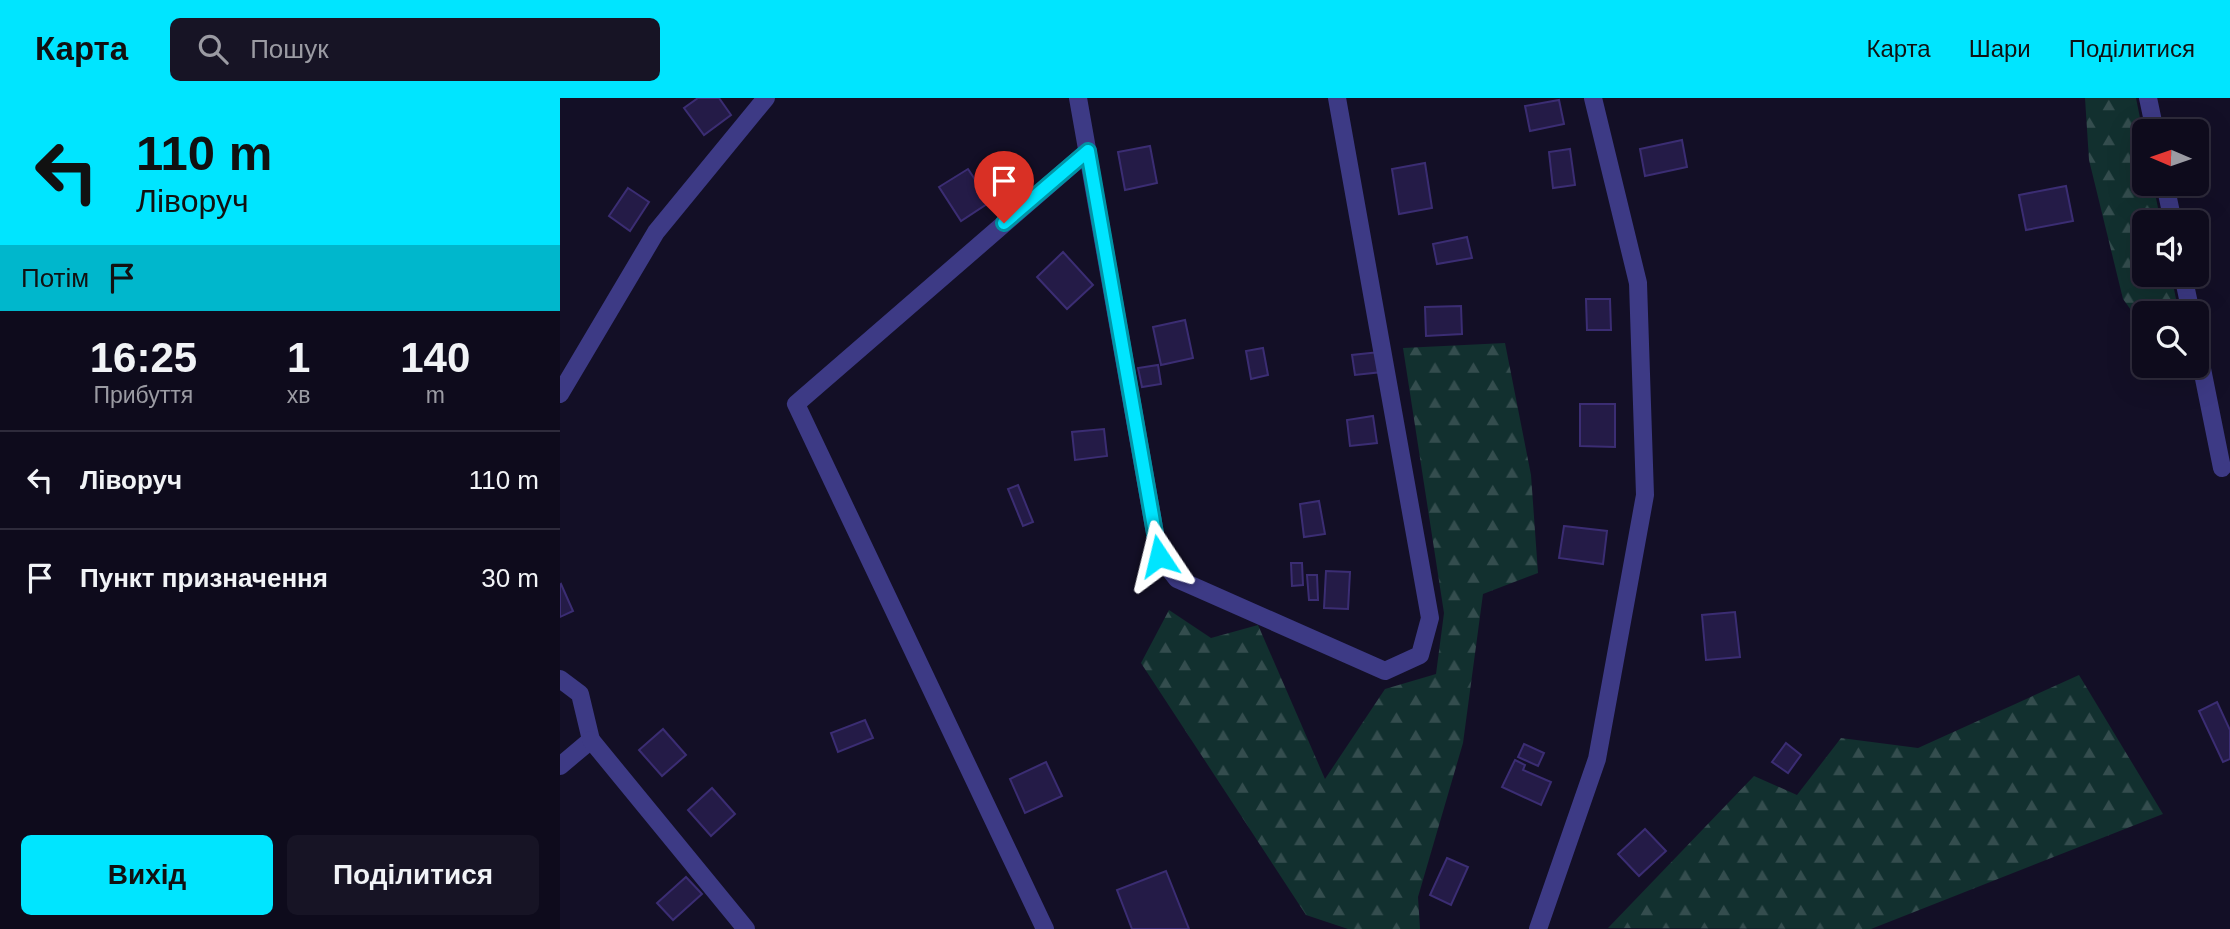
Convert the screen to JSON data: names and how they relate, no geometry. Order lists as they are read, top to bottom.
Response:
{
  "north": "left",
  "page": {
    "header": "Карта",
    "search": "Пошук",
    "nav": ["Карта", "Шари", "Поділитися"],
    "turn": ["110 m", "Ліворуч"],
    "then": "Потім",
    "eta": [
      "16:25",
      "Прибуття",
      "1",
      "хв",
      "140",
      "m"
    ],
    "list": [
      {
        "name": "Ліворуч",
        "value": "110 m"
      },
      {
        "name": "Пункт призначення",
        "value": "30 m"
      }
    ],
    "buttons": ["Вихід", "Поділитися"]
  }
}
